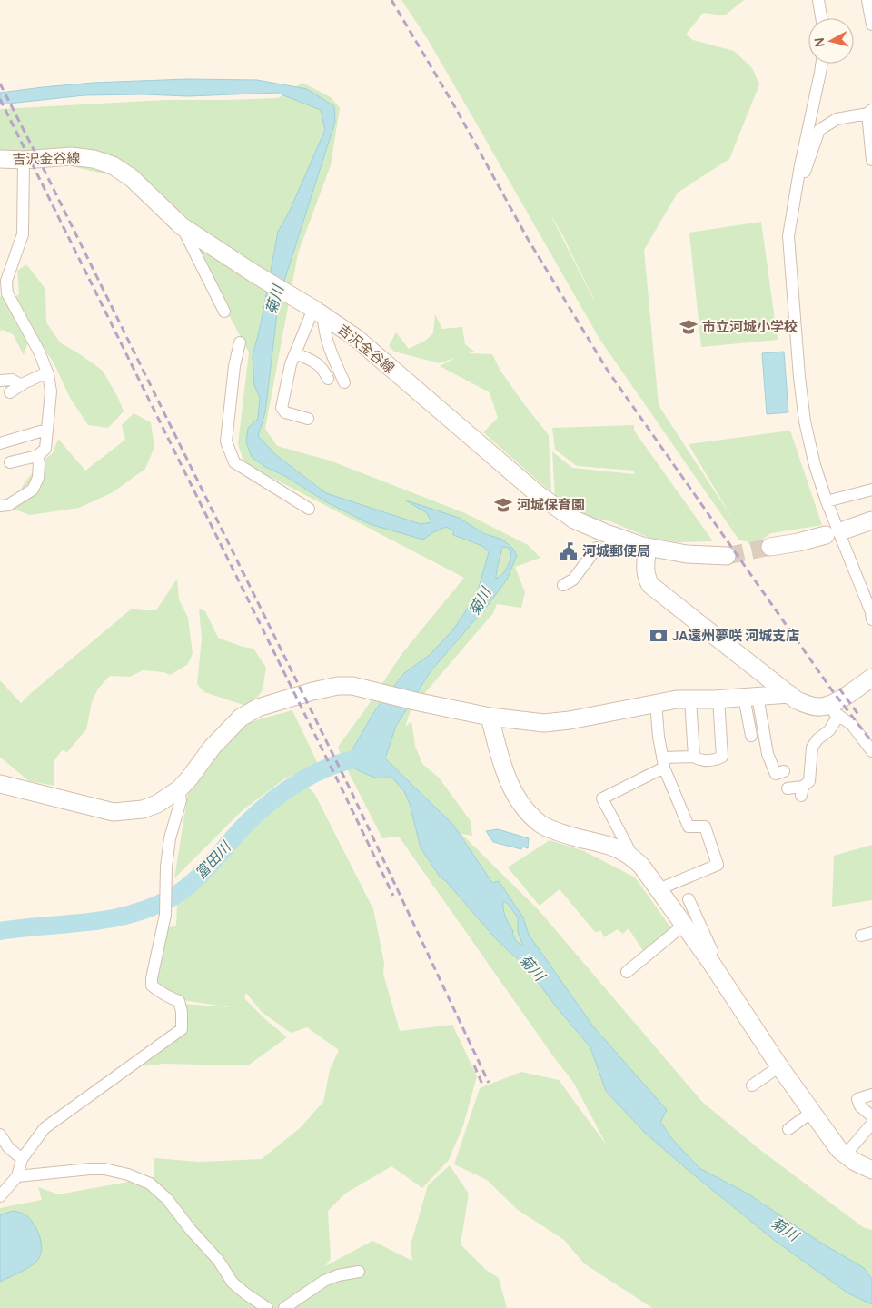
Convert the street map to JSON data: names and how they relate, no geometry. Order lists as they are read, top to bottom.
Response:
{
  "streets": {
    "street": ["吉沢金谷線"]
  },
  "water": ["菊川", "富田川"],
  "places": {
    "school or university": ["市立河城小学校", "河城保育園"],
    "public building": ["河城郵便局"],
    "bank": ["JA遠州夢咲 河城支店"]
  },
  "north": "left"
}
